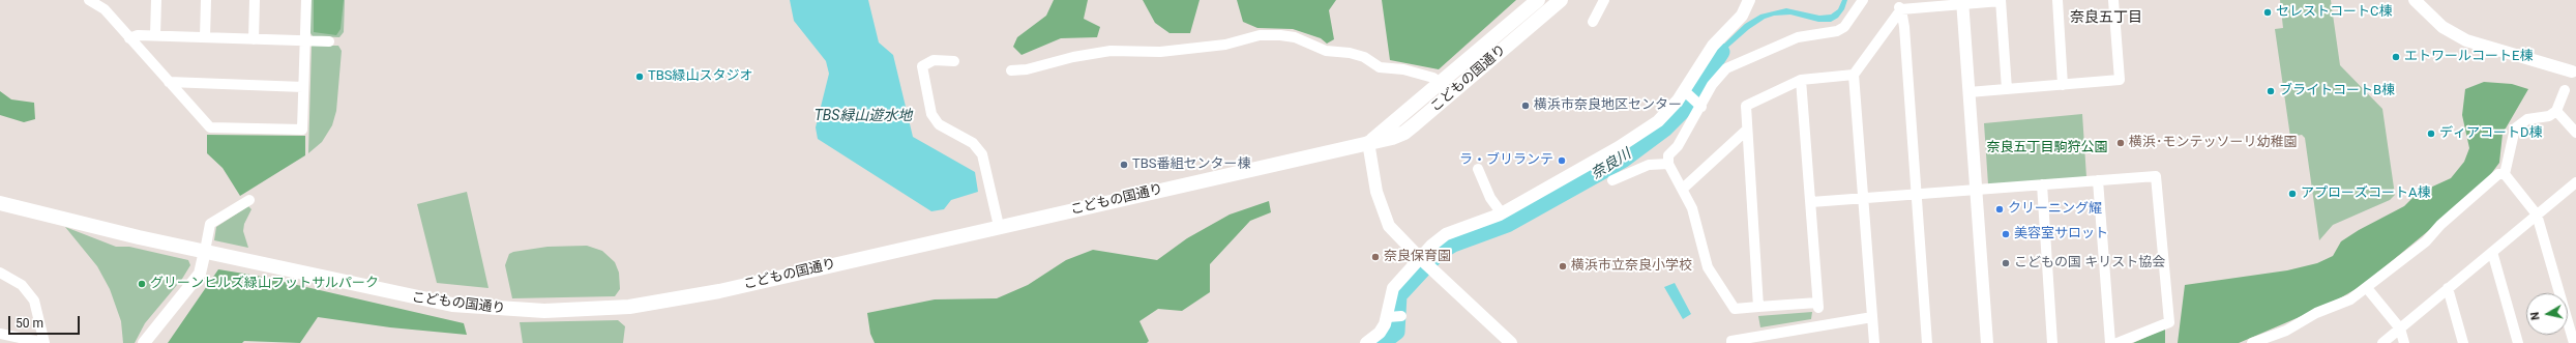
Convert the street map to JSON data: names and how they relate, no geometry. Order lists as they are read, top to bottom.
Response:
{
  "streets": {
    "main road": ["こどもの国通り"]
  },
  "districts": ["奈良五丁目"],
  "water": ["TBS緑山遊水地", "奈良川"],
  "parks": ["奈良五丁目駒狩公園"],
  "places": [
    "セレストコートC棟",
    "エトワールコートE棟",
    "TBS緑山スタジオ",
    "ブライトコートB棟",
    "横浜市奈良地区センター",
    "ディアコートD棟",
    "横浜･モンテッソーリ幼稚園",
    "ラ・ブリランテ",
    "TBS番組センター棟",
    "アプローズコートA棟",
    "クリーニング耀",
    "美容室サロット",
    "奈良保育園",
    "こどもの国 キリスト協会",
    "横浜市立奈良小学校",
    "グリーンヒルズ緑山フットサルパーク"
  ],
  "scale_bar": "50 m",
  "north": "left"
}
